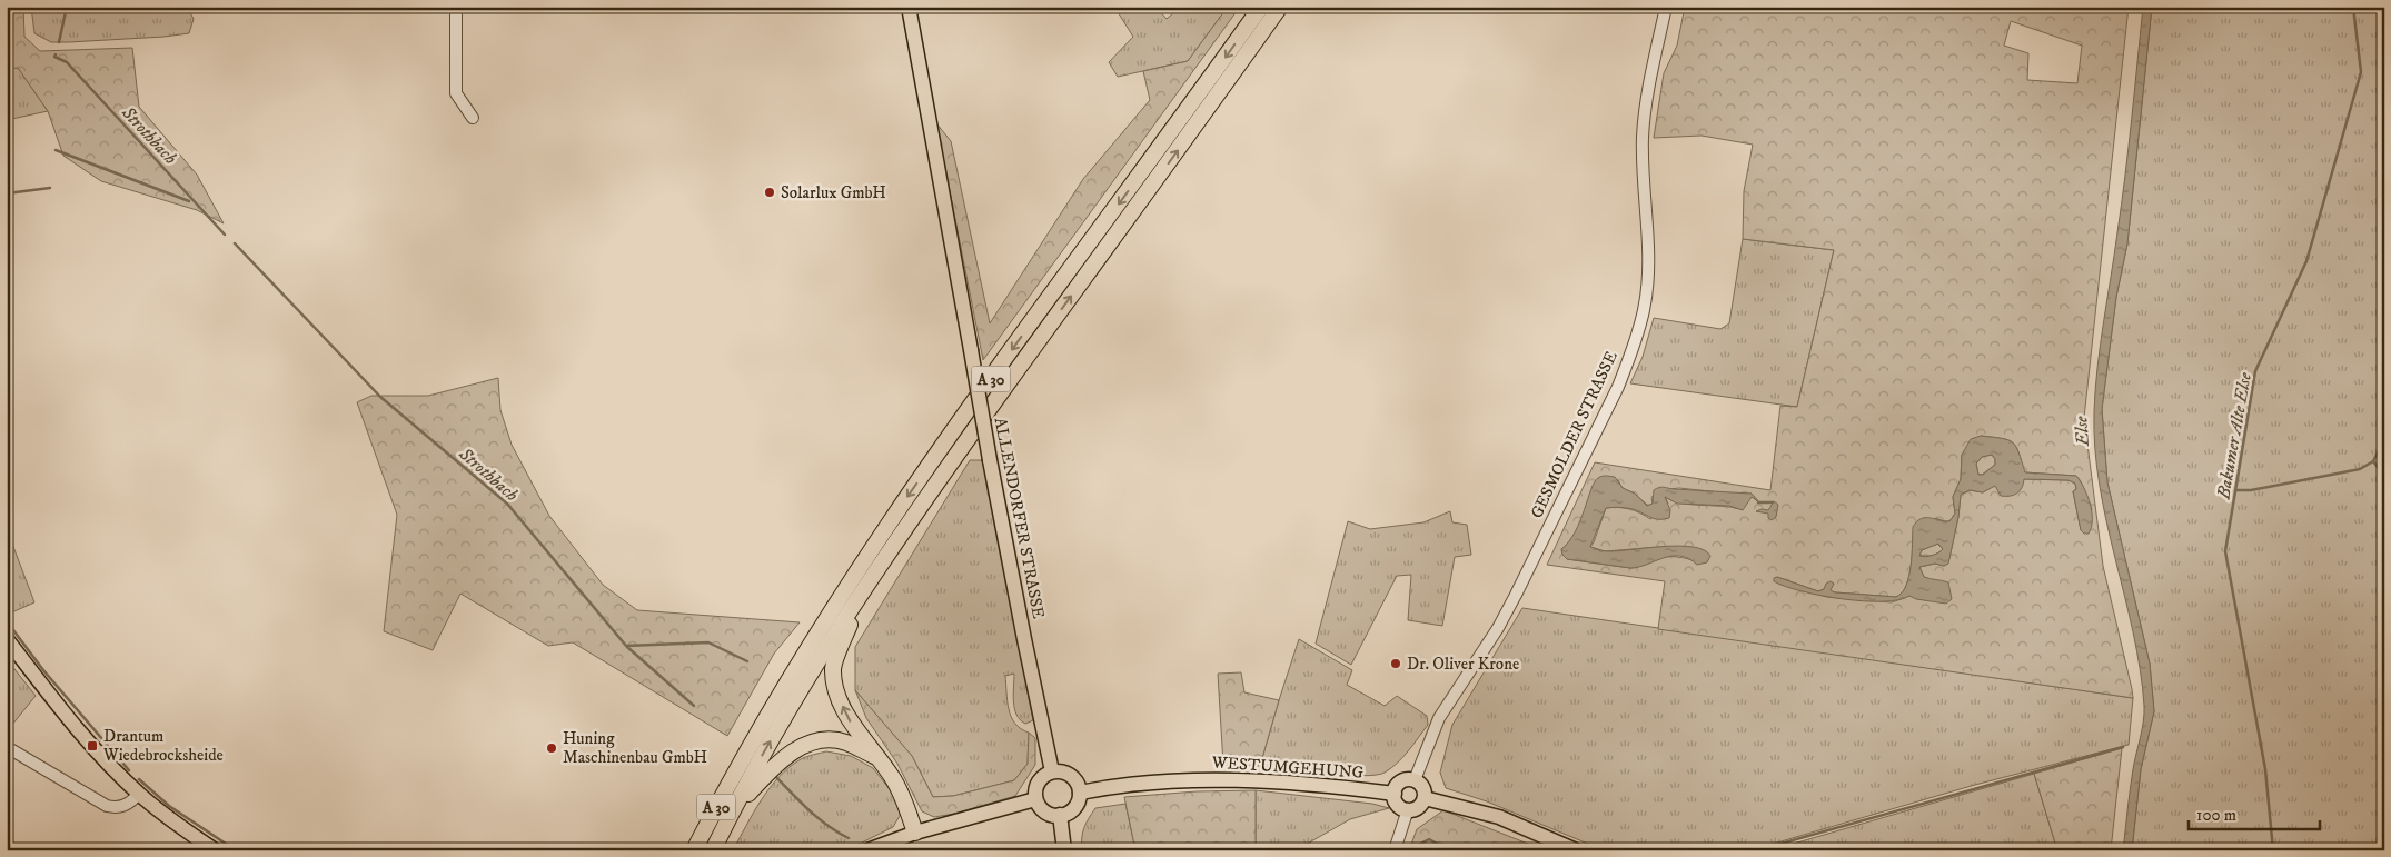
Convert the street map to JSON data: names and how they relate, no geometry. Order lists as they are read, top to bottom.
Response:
{
  "streets": {
    "highway": ["A 30"],
    "main road": ["ALLENDORFER STRASSE", "WESTUMGEHUNG"],
    "street": ["GESMOLDER STRASSE"]
  },
  "crossings": [
    ["GESMOLDER STRASSE", "WESTUMGEHUNG"],
    ["ALLENDORFER STRASSE", "WESTUMGEHUNG"]
  ],
  "water": ["Strothbach", "Else", "Bakumer Alte Else"],
  "places": {
    "other": ["Solarlux GmbH", "Dr. Oliver Krone", "Huning Maschinenbau GmbH"],
    "transit": ["Drantum Wiedebrocksheide"]
  },
  "scale_bar": "100 m"
}
